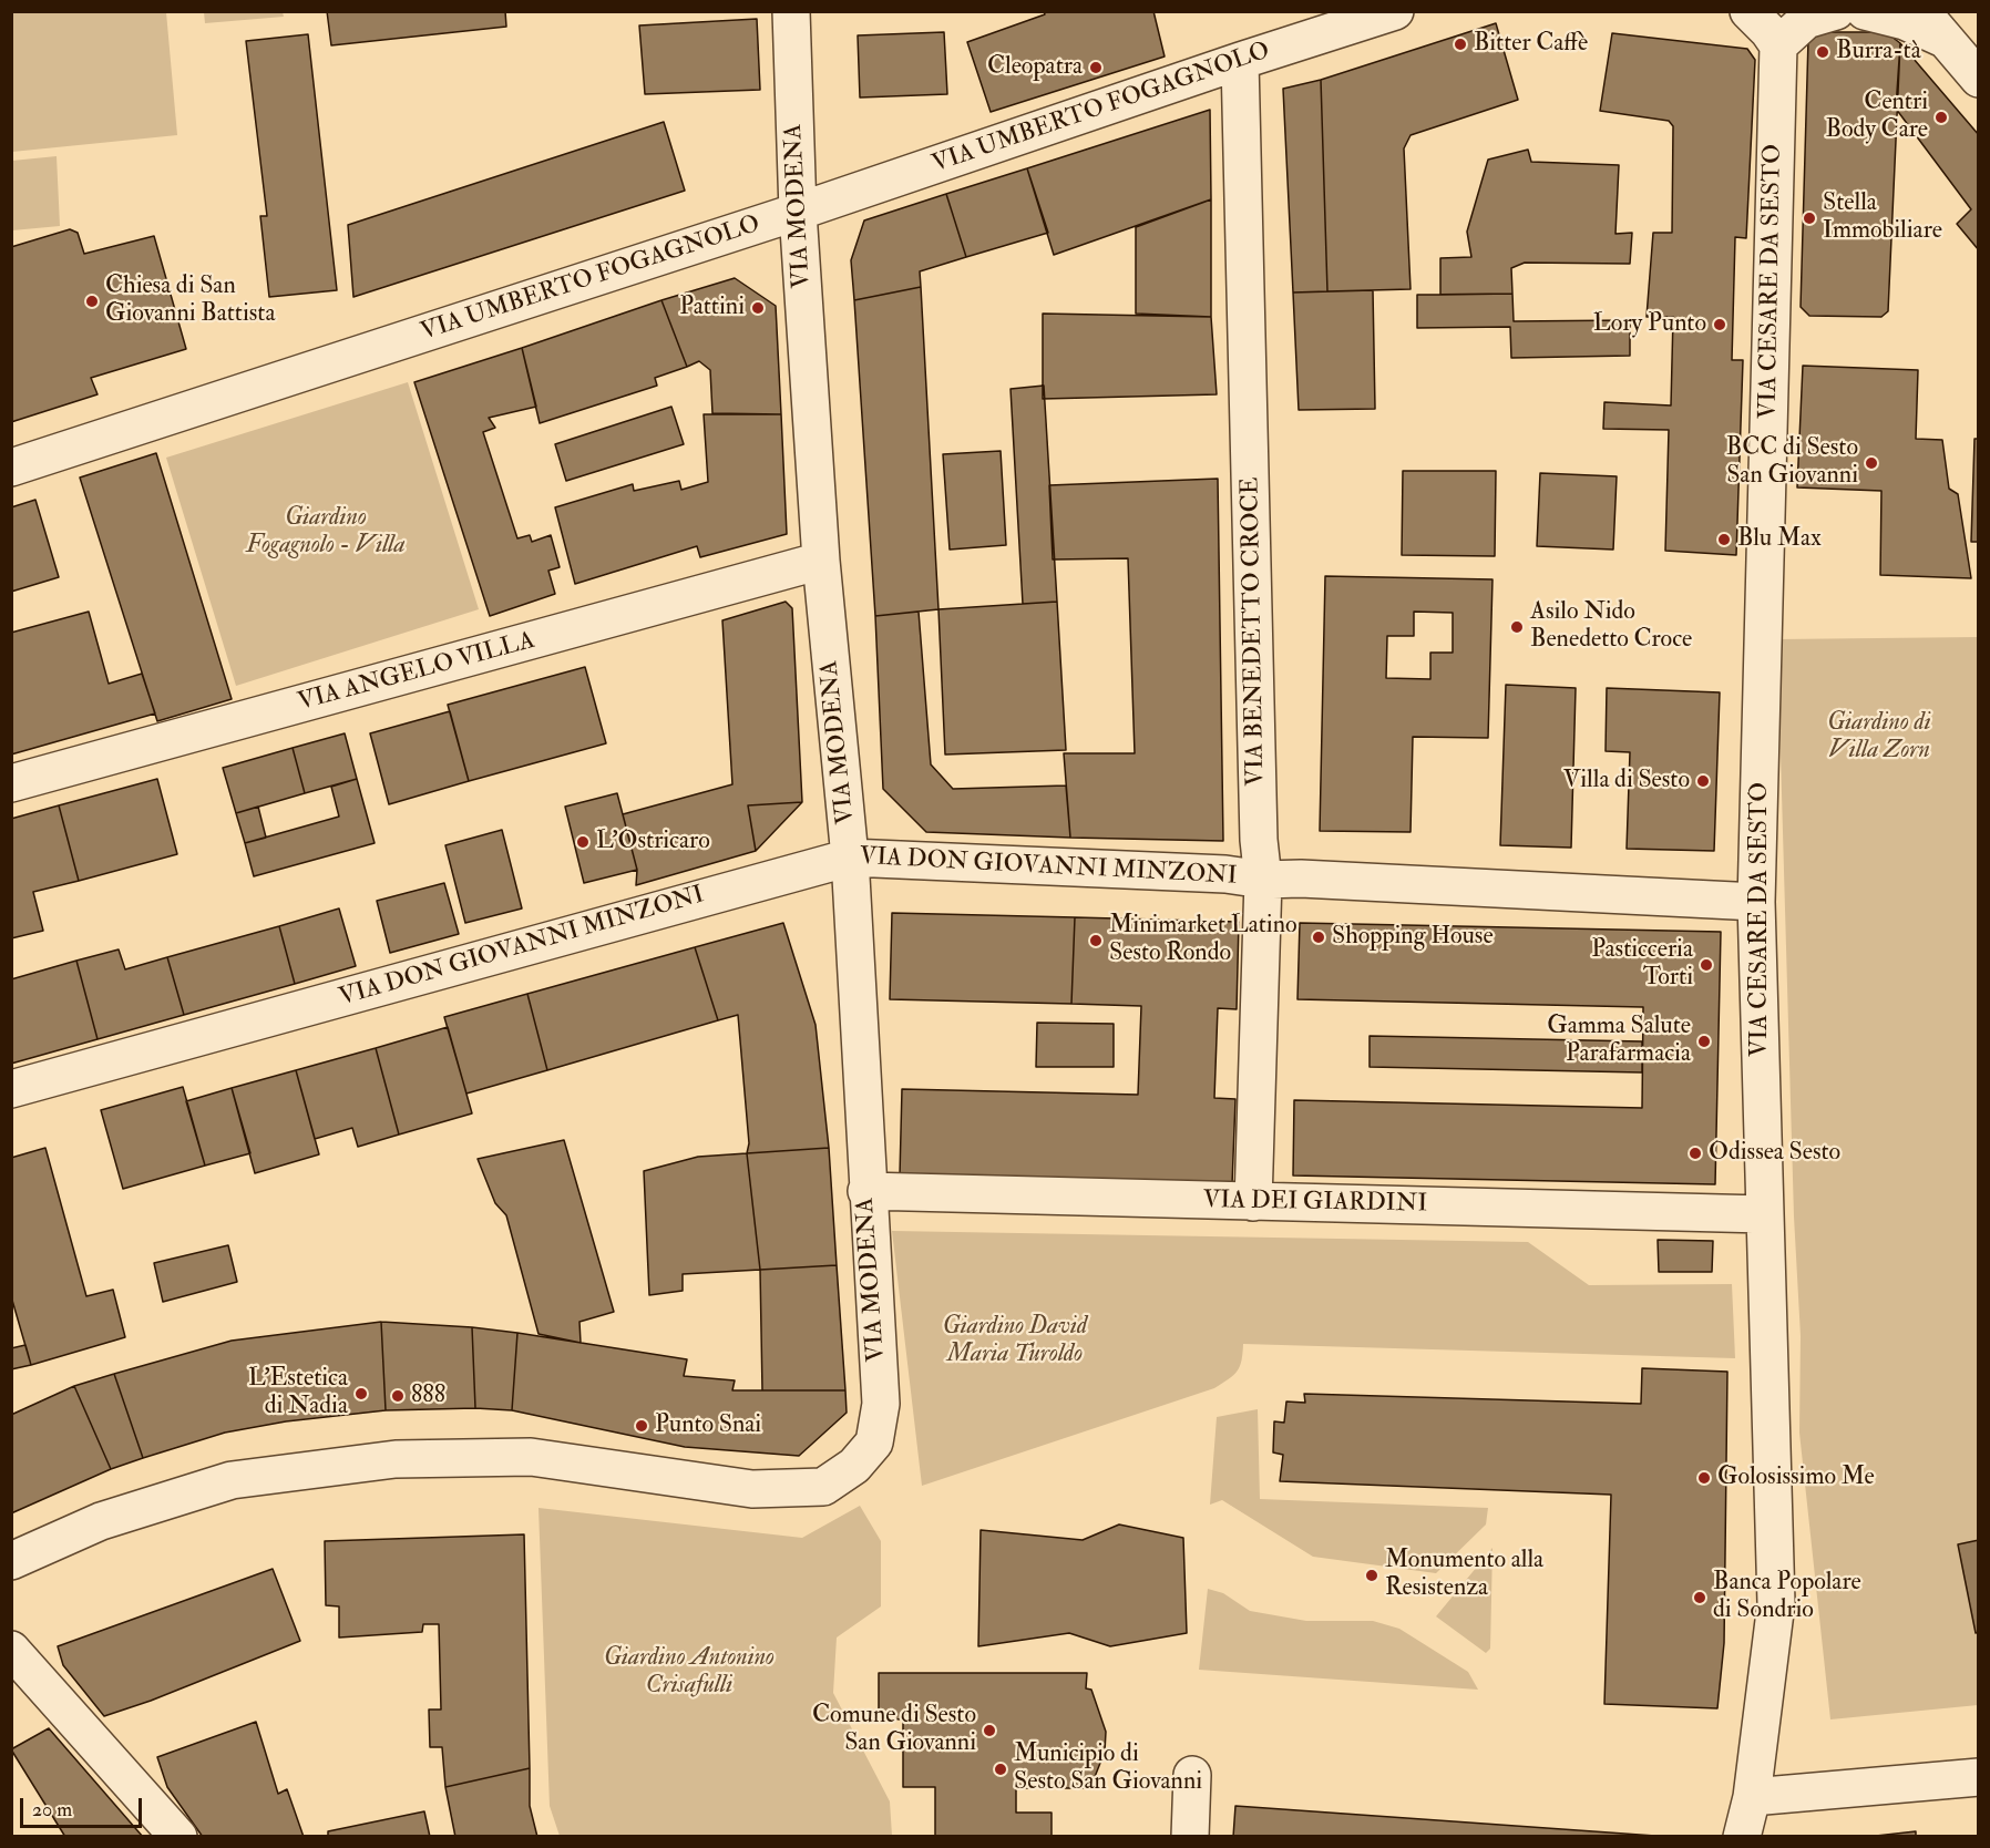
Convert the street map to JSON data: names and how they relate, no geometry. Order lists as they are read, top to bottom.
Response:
{
  "streets": {
    "street": [
      "VIA UMBERTO FOGAGNOLO",
      "VIA MODENA",
      "VIA CESARE DA SESTO",
      "VIA BENEDETTO CROCE",
      "VIA ANGELO VILLA",
      "VIA DON GIOVANNI MINZONI",
      "VIA DEI GIARDINI"
    ]
  },
  "crossings": [
    ["VIA UMBERTO FOGAGNOLO", "VIA MODENA"],
    ["VIA UMBERTO FOGAGNOLO", "VIA BENEDETTO CROCE"],
    ["VIA MODENA", "VIA ANGELO VILLA"],
    ["VIA MODENA", "VIA DON GIOVANNI MINZONI"],
    ["VIA MODENA", "VIA DEI GIARDINI"],
    ["VIA CESARE DA SESTO", "VIA DON GIOVANNI MINZONI"],
    ["VIA CESARE DA SESTO", "VIA DEI GIARDINI"],
    ["VIA BENEDETTO CROCE", "VIA DON GIOVANNI MINZONI"],
    ["VIA BENEDETTO CROCE", "VIA DEI GIARDINI"]
  ],
  "parks": [
    "Giardino Fogagnolo - Villa",
    "Giardino di Villa Zorn",
    "Giardino David Maria Turoldo",
    "Giardino Antonino Crisafulli"
  ],
  "places": [
    "Bitter Caffè",
    "Burra-tà",
    "Cleopatra",
    "Centri Body Care",
    "Stella Immobiliare",
    "Chiesa di San Giovanni Battista",
    "Pattini",
    "Lory Punto",
    "BCC di Sesto San Giovanni",
    "Blu Max",
    "Asilo Nido Benedetto Croce",
    "Villa di Sesto",
    "L'Ostricaro",
    "Shopping House",
    "Minimarket Latino Sesto Rondo",
    "Pasticceria Torti",
    "Gamma Salute Parafarmacia",
    "Odissea Sesto",
    "L'Estetica di Nadia",
    "888",
    "Punto Snai",
    "Golosissimo Me",
    "Monumento alla Resistenza",
    "Banca Popolare di Sondrio",
    "Comune di Sesto San Giovanni",
    "Municipio di Sesto San Giovanni"
  ],
  "scale_bar": "20 m"
}
